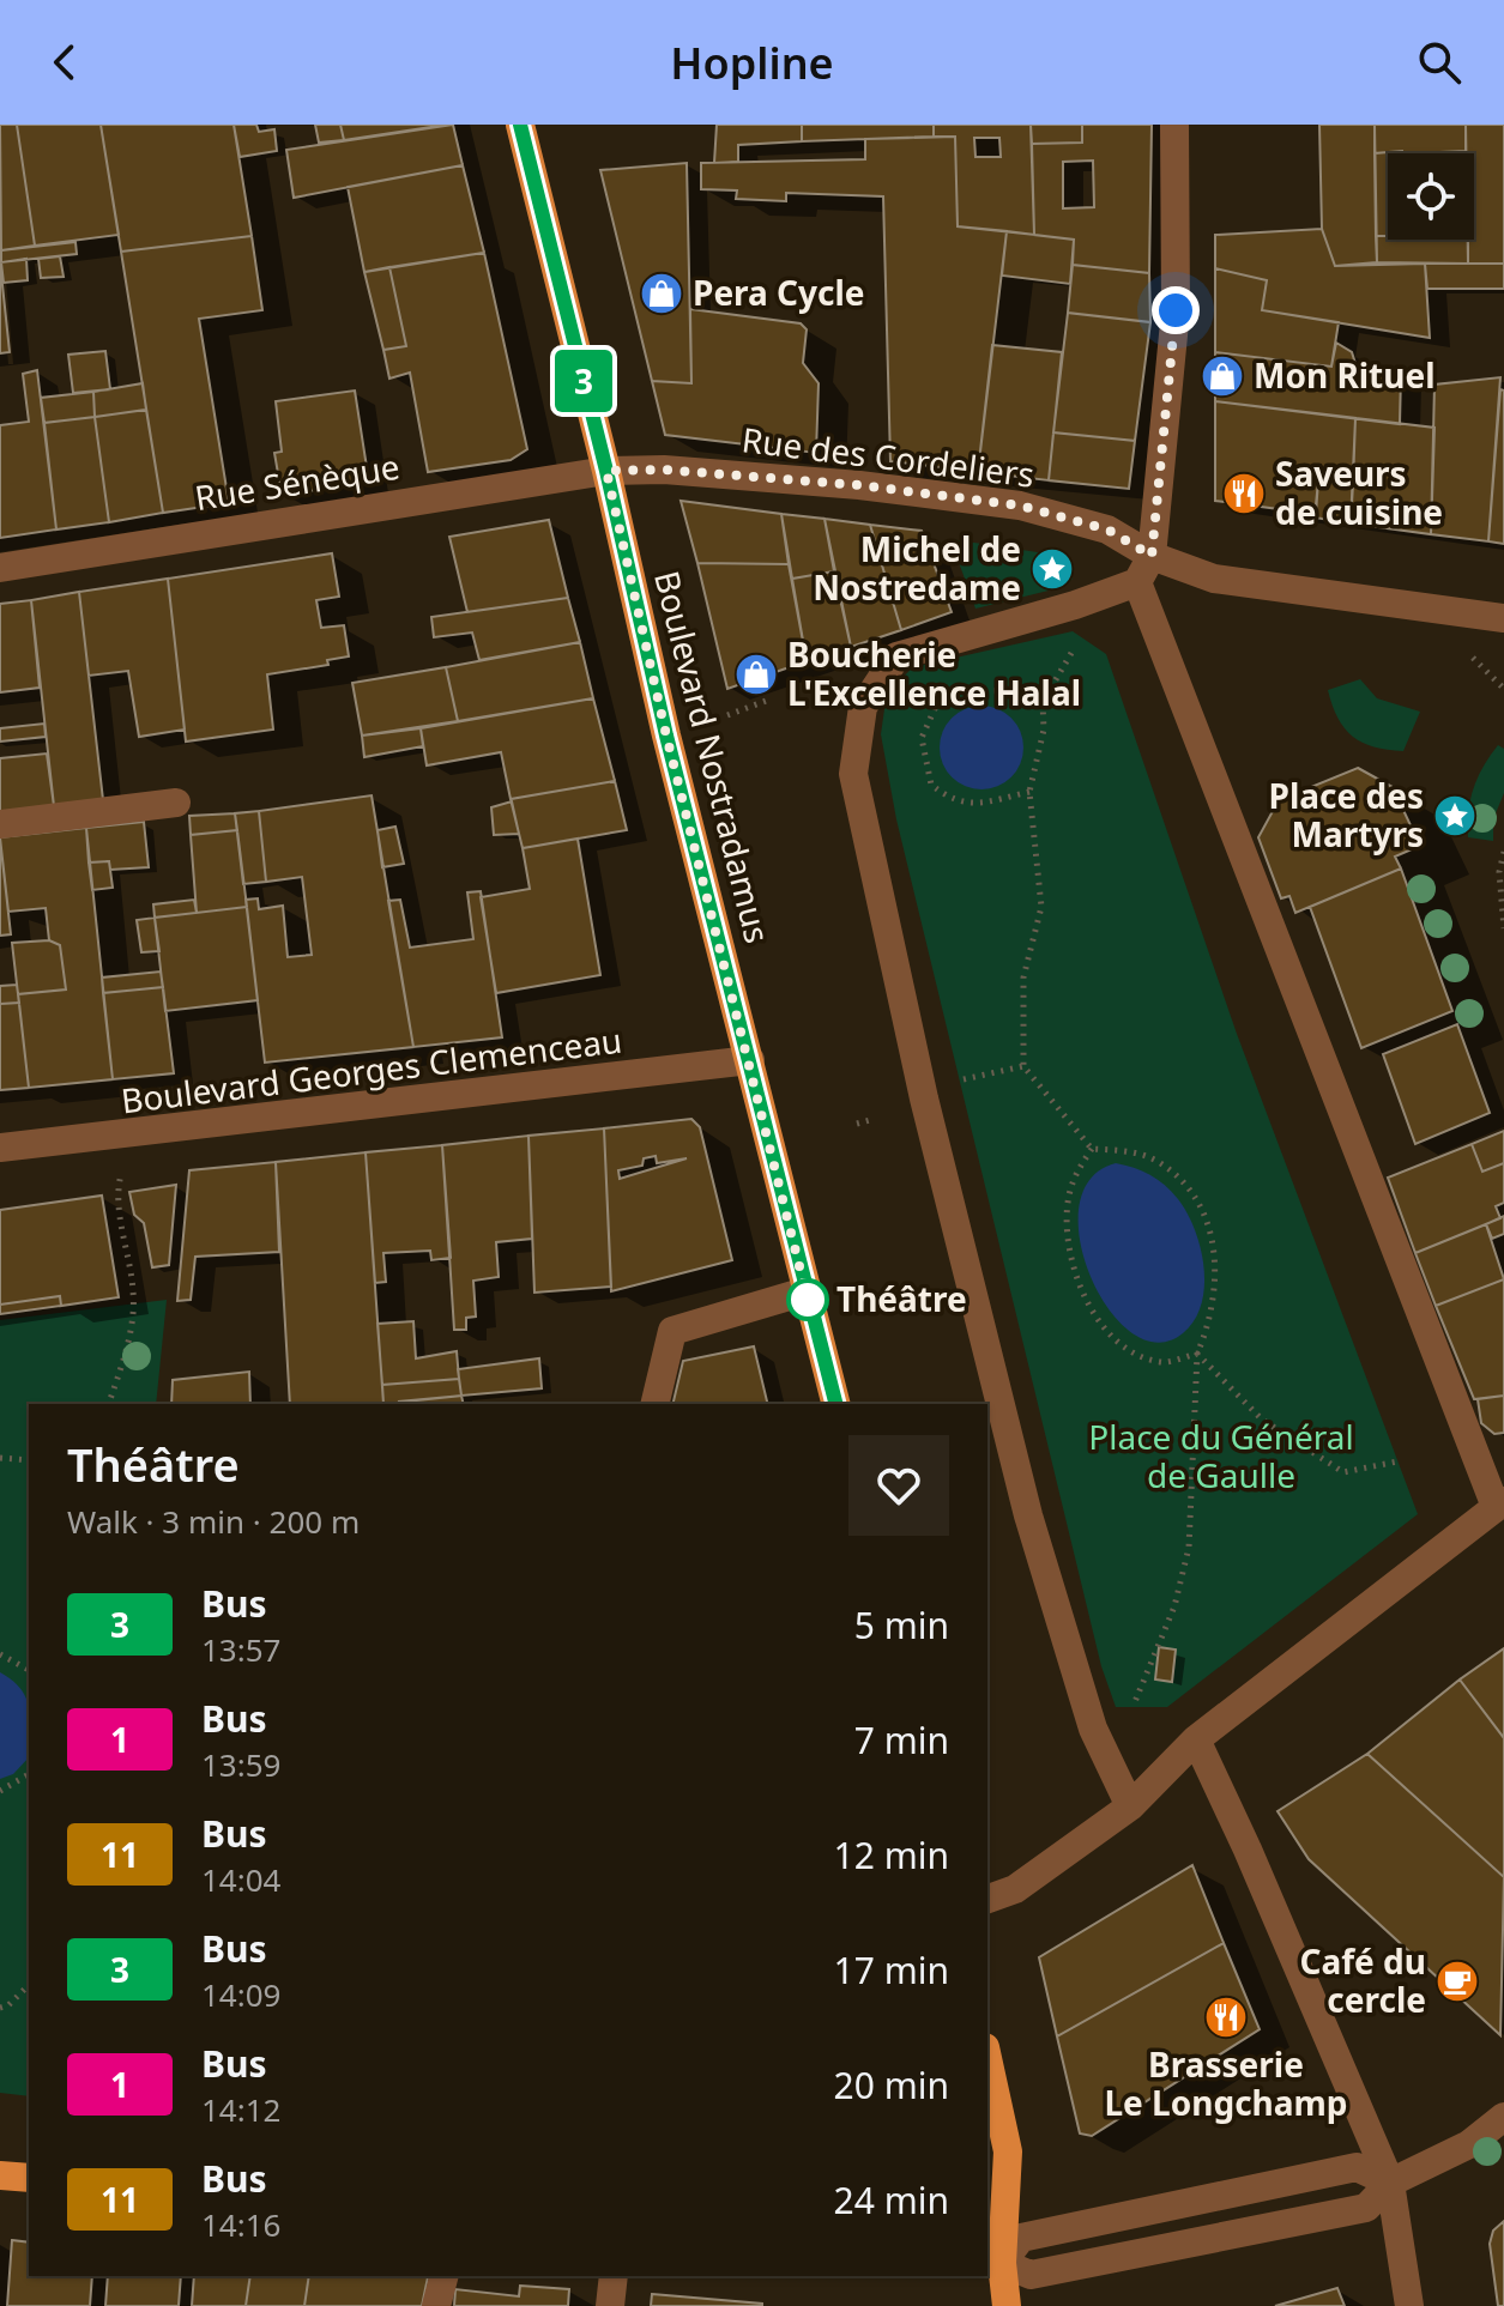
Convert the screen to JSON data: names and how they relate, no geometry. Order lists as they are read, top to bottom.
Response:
{
  "streets": {
    "main road": ["Boulevard Nostradamus"],
    "street": ["Rue des Cordeliers", "Rue Sénèque", "Boulevard Georges Clemenceau"]
  },
  "crossings": [
    ["Rue des Cordeliers", "Rue Sénèque"],
    ["Rue des Cordeliers", "Boulevard Nostradamus"],
    ["Rue Sénèque", "Boulevard Nostradamus"],
    ["Boulevard Nostradamus", "Boulevard Georges Clemenceau"]
  ],
  "parks": ["Place du Général de Gaulle"],
  "places": {
    "shop": ["Pera Cycle", "Mon Rituel", "Boucherie L'Excellence Halal"],
    "restaurant": ["Saveurs de cuisine", "Brasserie Le Longchamp"],
    "place": ["Michel de Nostredame", "Place des Martyrs"],
    "other": ["Théâtre"],
    "cafe": ["Café du cercle"]
  },
  "lines": ["bus line 3"],
  "page": {
    "header": "Hopline",
    "on_map": "3",
    "heading": ["Théâtre", "Walk · 3 min · 200 m"],
    "list": [
      {
        "mark": "3",
        "name": "Bus",
        "note": "13:57",
        "value": "5 min"
      },
      {
        "mark": "1",
        "name": "Bus",
        "note": "13:59",
        "value": "7 min"
      },
      {
        "mark": "11",
        "name": "Bus",
        "note": "14:04",
        "value": "12 min"
      },
      {
        "mark": "3",
        "name": "Bus",
        "note": "14:09",
        "value": "17 min"
      },
      {
        "mark": "1",
        "name": "Bus",
        "note": "14:12",
        "value": "20 min"
      },
      {
        "mark": "11",
        "name": "Bus",
        "note": "14:16",
        "value": "24 min"
      }
    ]
  }
}
